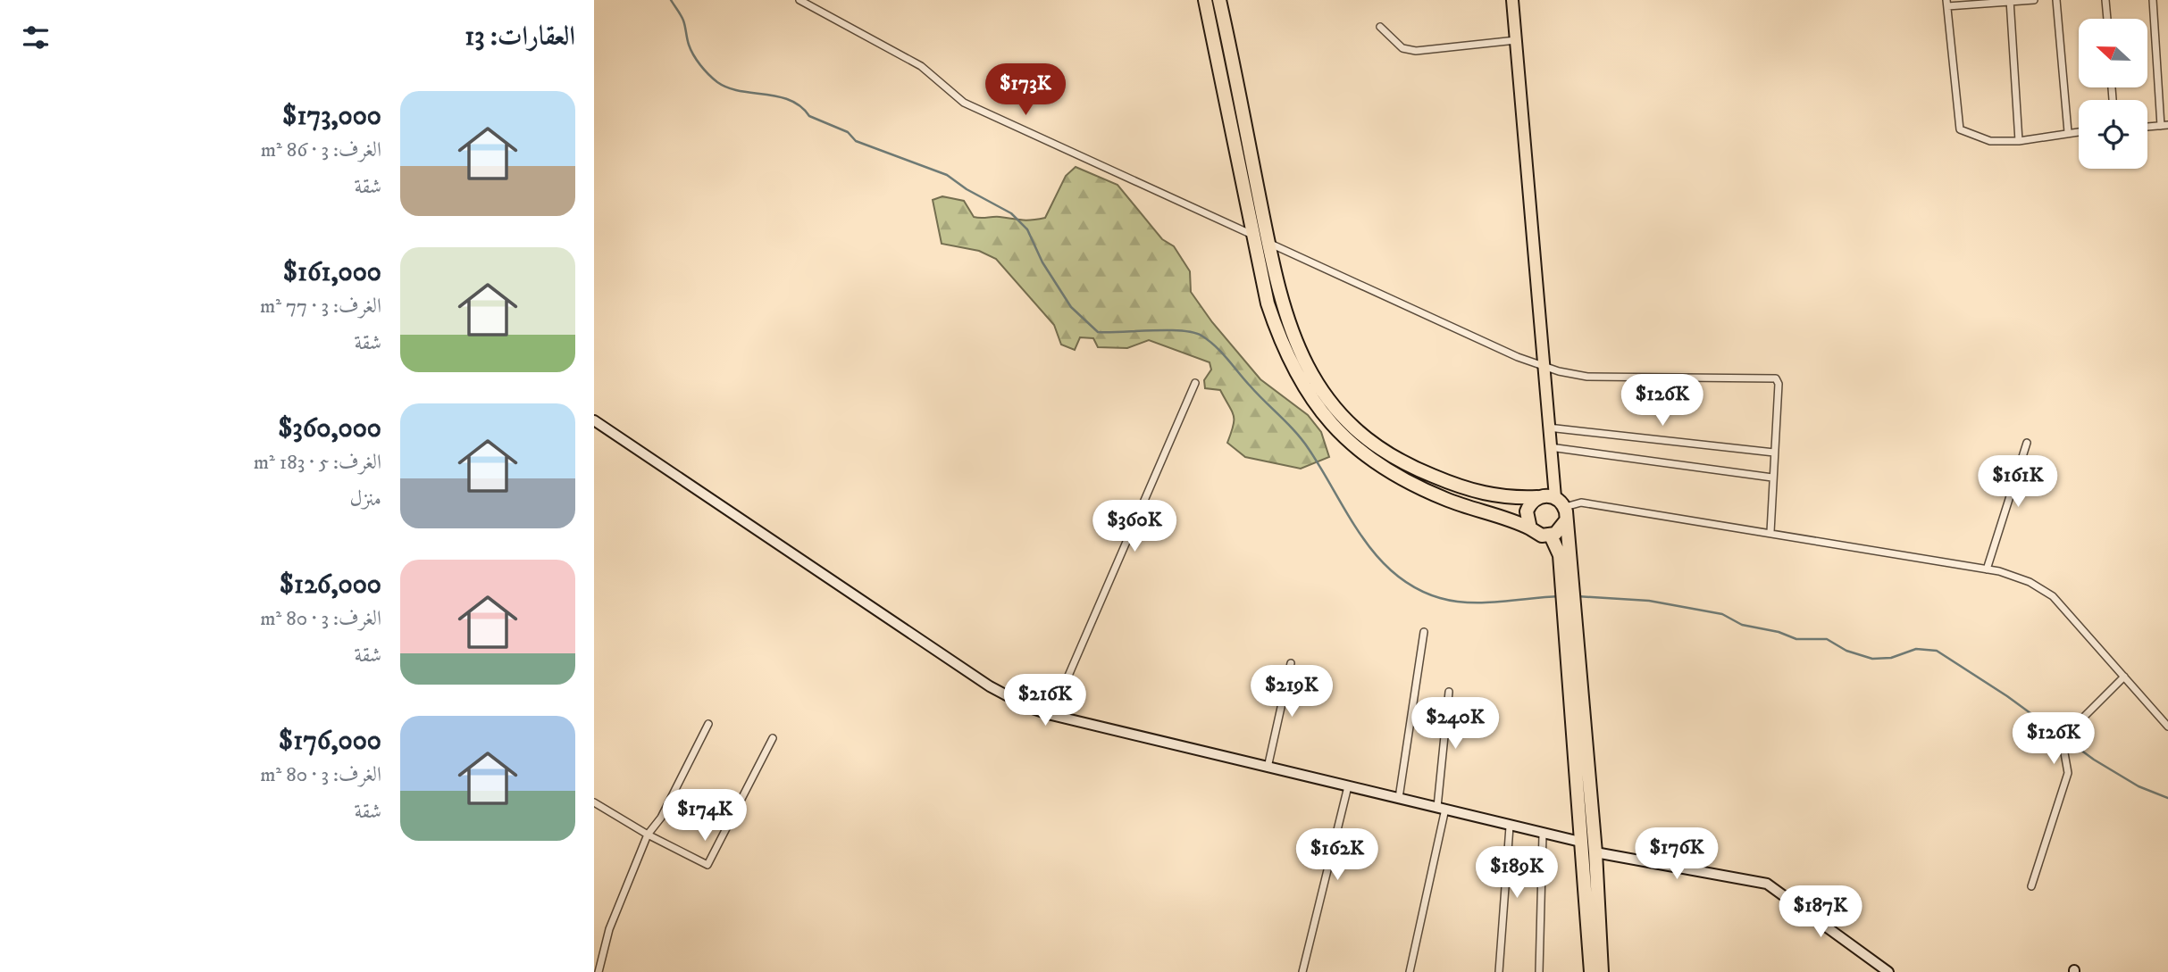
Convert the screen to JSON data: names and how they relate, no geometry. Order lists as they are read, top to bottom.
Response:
{
  "north": "left",
  "page": {
    "heading": "العقارات: 13",
    "price": [
      "$173K",
      "$126K",
      "$161K",
      "$360K",
      "$219K",
      "$216K",
      "$240K",
      "$126K",
      "$174K",
      "$176K",
      "$162K",
      "$189K",
      "$187K"
    ],
    "list": [
      {
        "name": "$173,000",
        "note": "الغرف: 3 · 86 m² · شقة"
      },
      {
        "name": "$161,000",
        "note": "الغرف: 3 · 77 m² · شقة"
      },
      {
        "name": "$360,000",
        "note": "الغرف: 5 · 183 m² · منزل"
      },
      {
        "name": "$126,000",
        "note": "الغرف: 3 · 80 m² · شقة"
      },
      {
        "name": "$176,000",
        "note": "الغرف: 3 · 80 m² · شقة"
      }
    ]
  }
}
